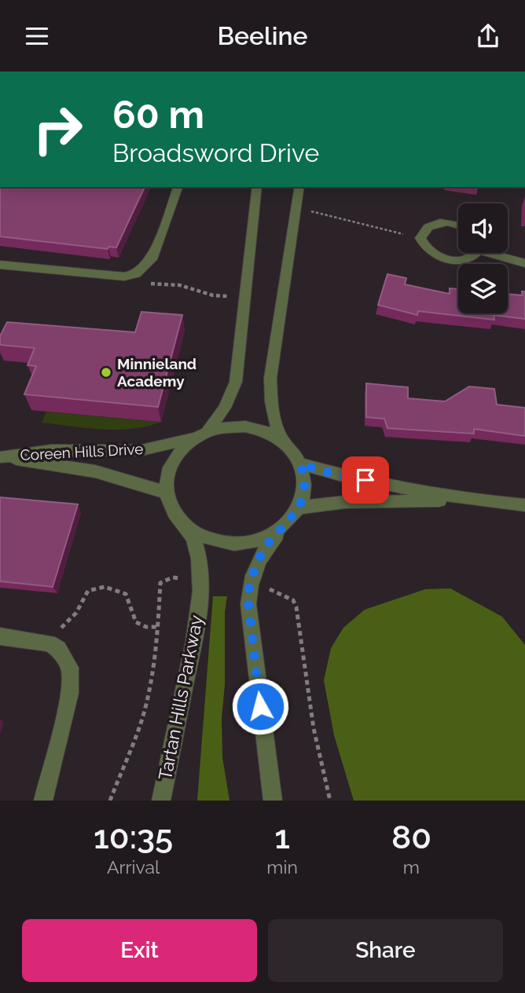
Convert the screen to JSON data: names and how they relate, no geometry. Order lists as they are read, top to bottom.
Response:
{
  "streets": {
    "street": ["Coreen Hills Drive", "Tartan Hills Parkway"]
  },
  "crossings": [
    ["Coreen Hills Drive", "Tartan Hills Parkway"]
  ],
  "places": ["Minnieland Academy"],
  "page": {
    "header": "Beeline",
    "turn": ["60 m", "Broadsword Drive"],
    "eta": [
      "10:35",
      "Arrival",
      "1",
      "min",
      "80",
      "m"
    ],
    "buttons": ["Exit", "Share"]
  }
}
